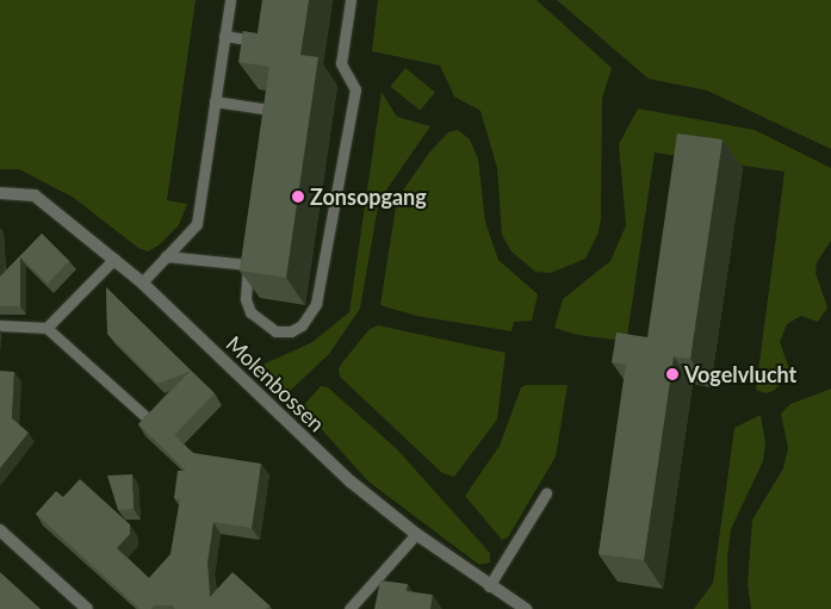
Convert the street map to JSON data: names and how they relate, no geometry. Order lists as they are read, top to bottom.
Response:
{
  "streets": {
    "street": ["Molenbossen"]
  },
  "places": ["Zonsopgang", "Vogelvlucht"]
}
